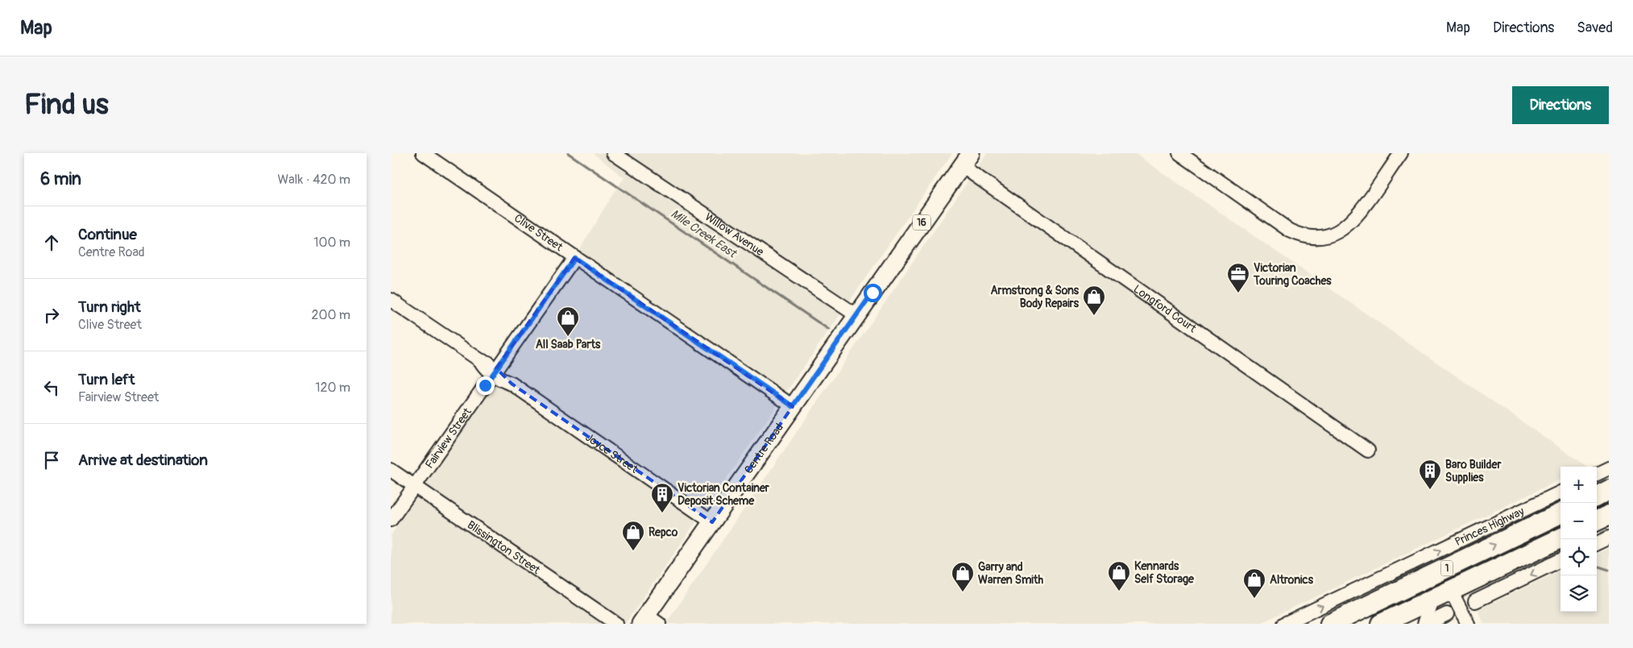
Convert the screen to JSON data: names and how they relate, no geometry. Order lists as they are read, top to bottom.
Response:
{
  "streets": {
    "highway": ["Princes Highway", "1"],
    "main road": ["16", "Centre Road"],
    "street": [
      "Clive Street",
      "Willow Avenue",
      "Longford Court",
      "Fairview Street",
      "Joyce Street",
      "Blissington Street"
    ]
  },
  "crossings": [
    ["Clive Street", "Fairview Street"],
    ["Clive Street", "Centre Road"],
    ["Willow Avenue", "Centre Road"],
    ["Longford Court", "Centre Road"],
    ["Fairview Street", "Joyce Street"],
    ["Fairview Street", "Blissington Street"],
    ["Centre Road", "Joyce Street"]
  ],
  "one_way": ["Princes Highway"],
  "water": ["Mile Creek East"],
  "places": {
    "office": ["Victorian Touring Coaches"],
    "shop": [
      "Armstrong & Sons Body Repairs",
      "All Saab Parts",
      "Repco",
      "Kennards Self Storage",
      "Garry and Warren Smith",
      "Altronics"
    ],
    "building": ["Baro Builder Supplies", "Victorian Container Deposit Scheme"]
  },
  "page": {
    "header": "Map",
    "nav": ["Map", "Directions", "Saved"],
    "buttons": "Directions",
    "title": "Find us",
    "heading": ["6 min", "Walk · 420 m"],
    "list": [
      ["Continue", "Centre Road", "100 m"],
      ["Turn right", "Clive Street", "200 m"],
      ["Turn left", "Fairview Street", "120 m"],
      "Arrive at destination"
    ],
    "map_buttons": ["+", "−"]
  }
}
